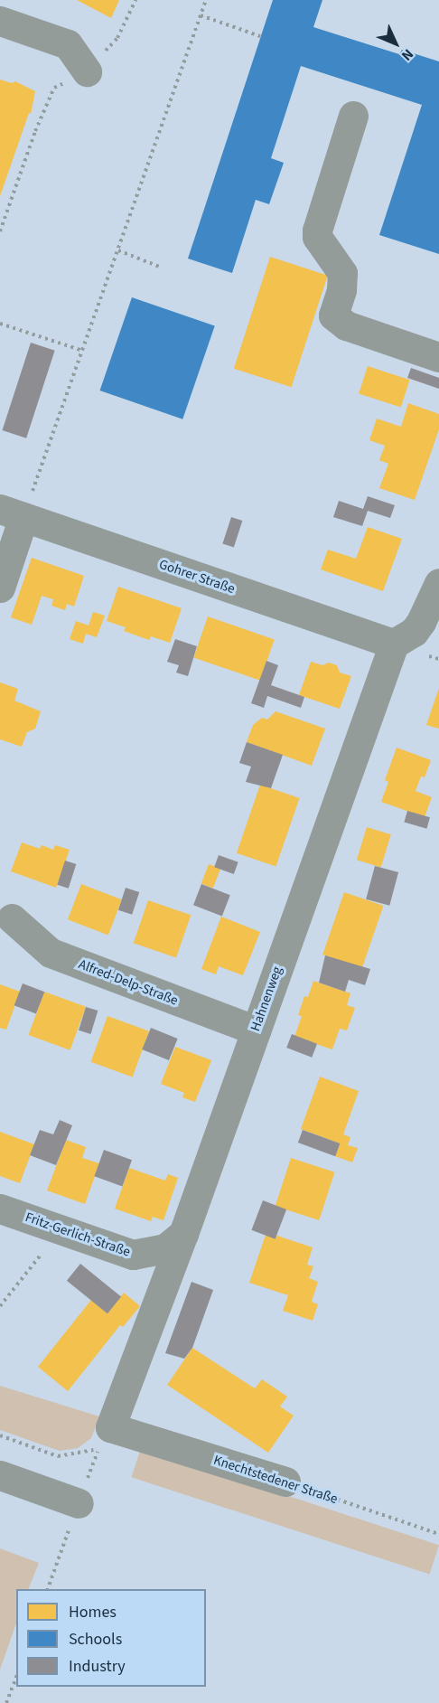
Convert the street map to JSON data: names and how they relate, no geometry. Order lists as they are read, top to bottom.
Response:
{
  "streets": {
    "street": [
      "Gohrer Straße",
      "Alfred-Delp-Straße",
      "Hahnenweg",
      "Fritz-Gerlich-Straße",
      "Knechtstedener Straße"
    ]
  },
  "crossings": [
    ["Gohrer Straße", "Hahnenweg"],
    ["Alfred-Delp-Straße", "Hahnenweg"],
    ["Hahnenweg", "Fritz-Gerlich-Straße"],
    ["Hahnenweg", "Knechtstedener Straße"]
  ],
  "legend": ["Homes", "Schools", "Industry"],
  "north": "bottom right"
}
